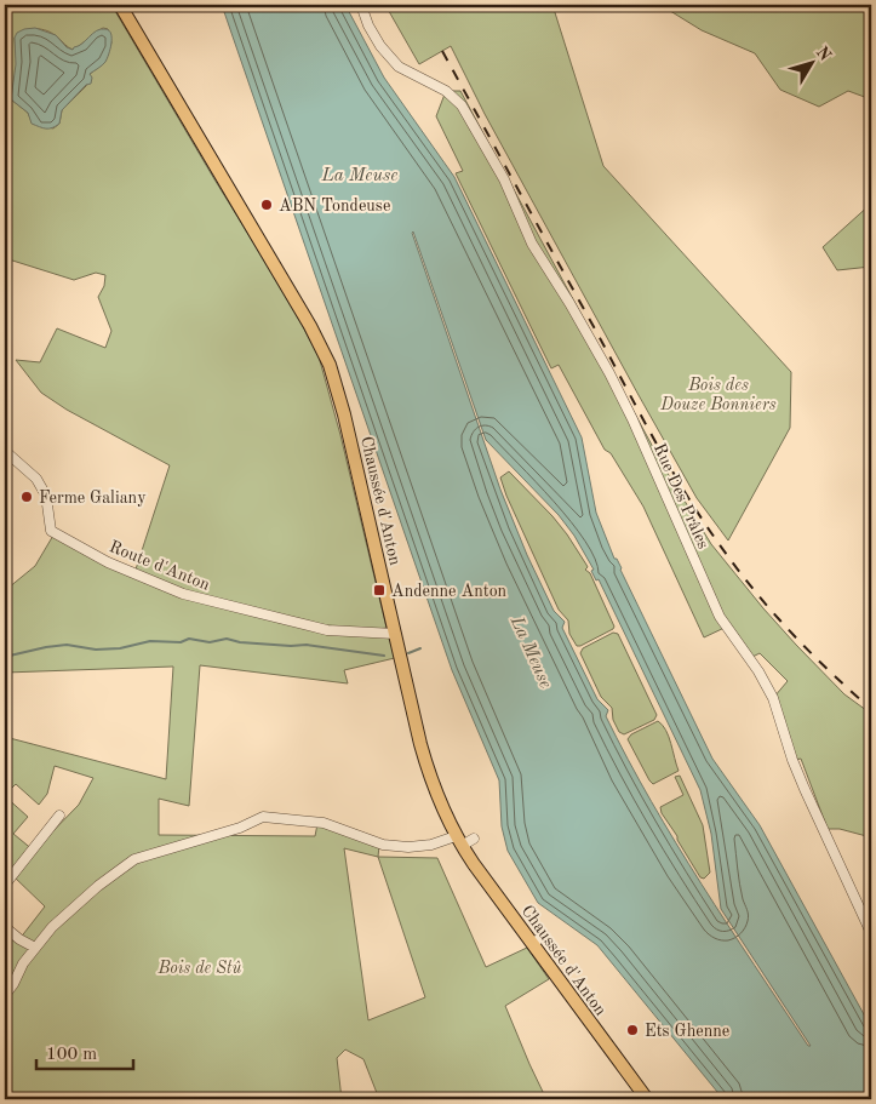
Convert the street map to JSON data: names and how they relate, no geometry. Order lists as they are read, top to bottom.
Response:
{
  "streets": {
    "main road": ["Chaussée d'Anton"],
    "street": ["Rue Des Prâles", "Route d'Anton"]
  },
  "crossings": [
    ["Chaussée d'Anton", "Route d'Anton"]
  ],
  "water": ["La Meuse"],
  "parks": ["Bois des Douze Bonniers", "Bois de Stû"],
  "places": {
    "other": ["ABN Tondeuse", "Ferme Galiany", "Ets Ghenne"],
    "transit": ["Andenne Anton"]
  },
  "scale_bar": "100 m",
  "north": "top right"
}
